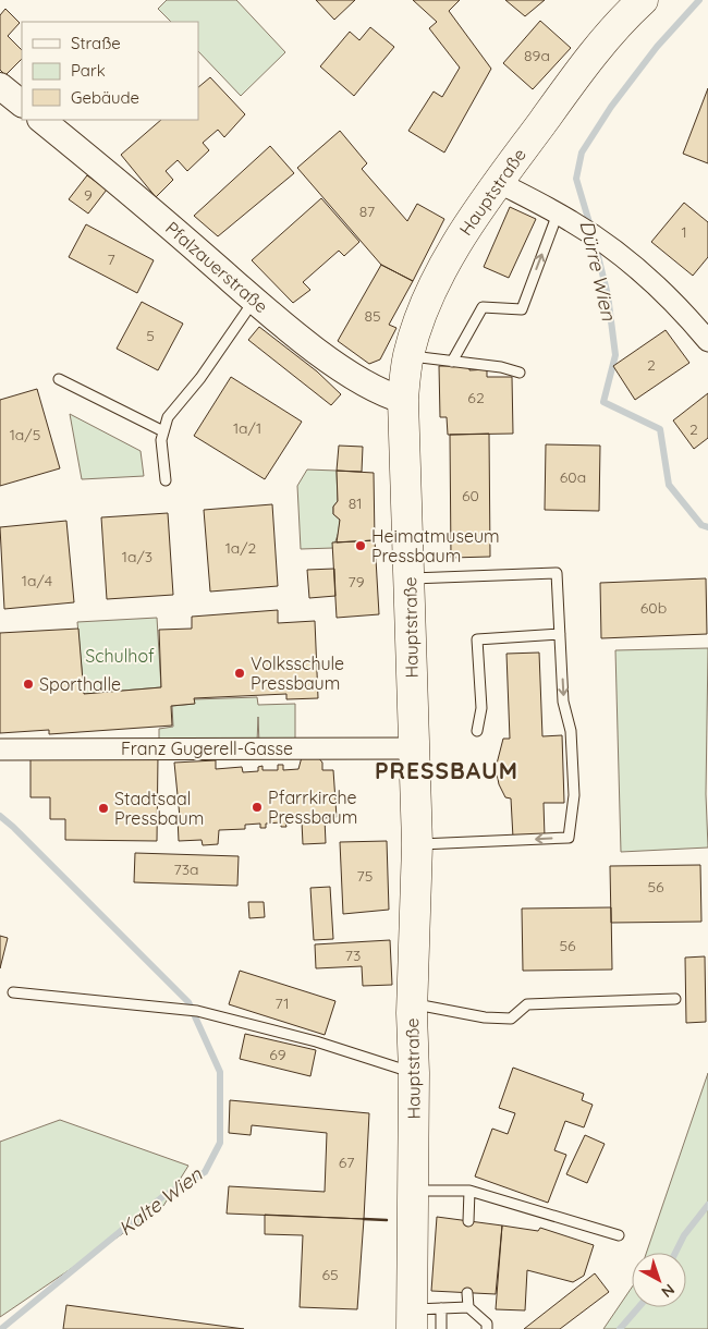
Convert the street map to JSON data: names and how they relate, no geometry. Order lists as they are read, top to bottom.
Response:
{
  "streets": {
    "main road": ["Hauptstraße"],
    "street": ["Pfalzauerstraße", "Franz Gugerell-Gasse"]
  },
  "crossings": [
    ["Hauptstraße", "Pfalzauerstraße"],
    ["Hauptstraße", "Franz Gugerell-Gasse"]
  ],
  "districts": ["PRESSBAUM"],
  "water": ["Dürre Wien", "Kalte Wien"],
  "parks": ["Schulhof"],
  "places": [
    "Heimatmuseum Pressbaum",
    "Volksschule Pressbaum",
    "Sporthalle",
    "Pfarrkirche Pressbaum",
    "Stadtsaal Pressbaum"
  ],
  "house_numbers": [
    "89a",
    "9",
    "87",
    "1",
    "7",
    "85",
    "5",
    "2",
    "62",
    "1a/1",
    "2",
    "1a/5",
    "60a",
    "60",
    "81",
    "1a/2",
    "1a/3",
    "1a/4",
    "79",
    "60b",
    "73a",
    "75",
    "56",
    "56",
    "73",
    "71",
    "69",
    "67",
    "65"
  ],
  "legend": ["Straße", "Park", "Gebäude"],
  "north": "bottom right"
}
